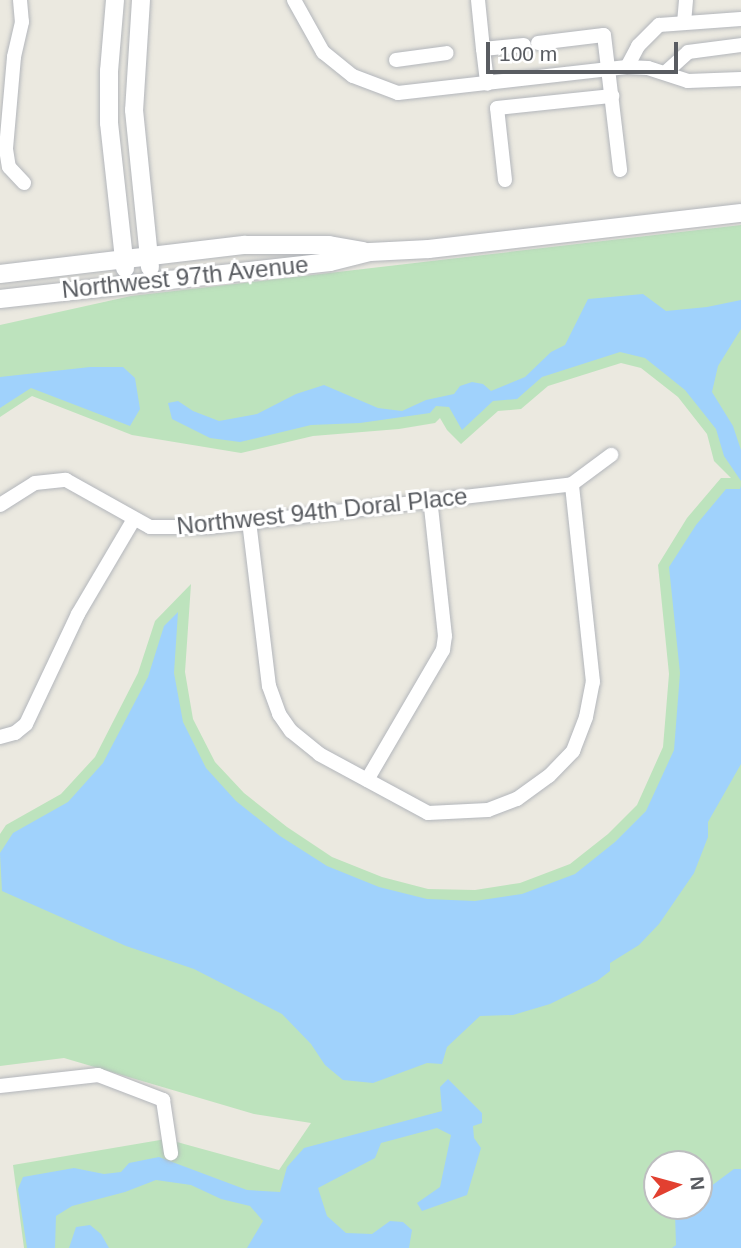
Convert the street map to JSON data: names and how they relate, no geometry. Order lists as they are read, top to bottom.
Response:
{
  "streets": {
    "street": ["Northwest 97th Avenue", "Northwest 94th Doral Place"]
  },
  "scale_bar": "100 m",
  "north": "right"
}
